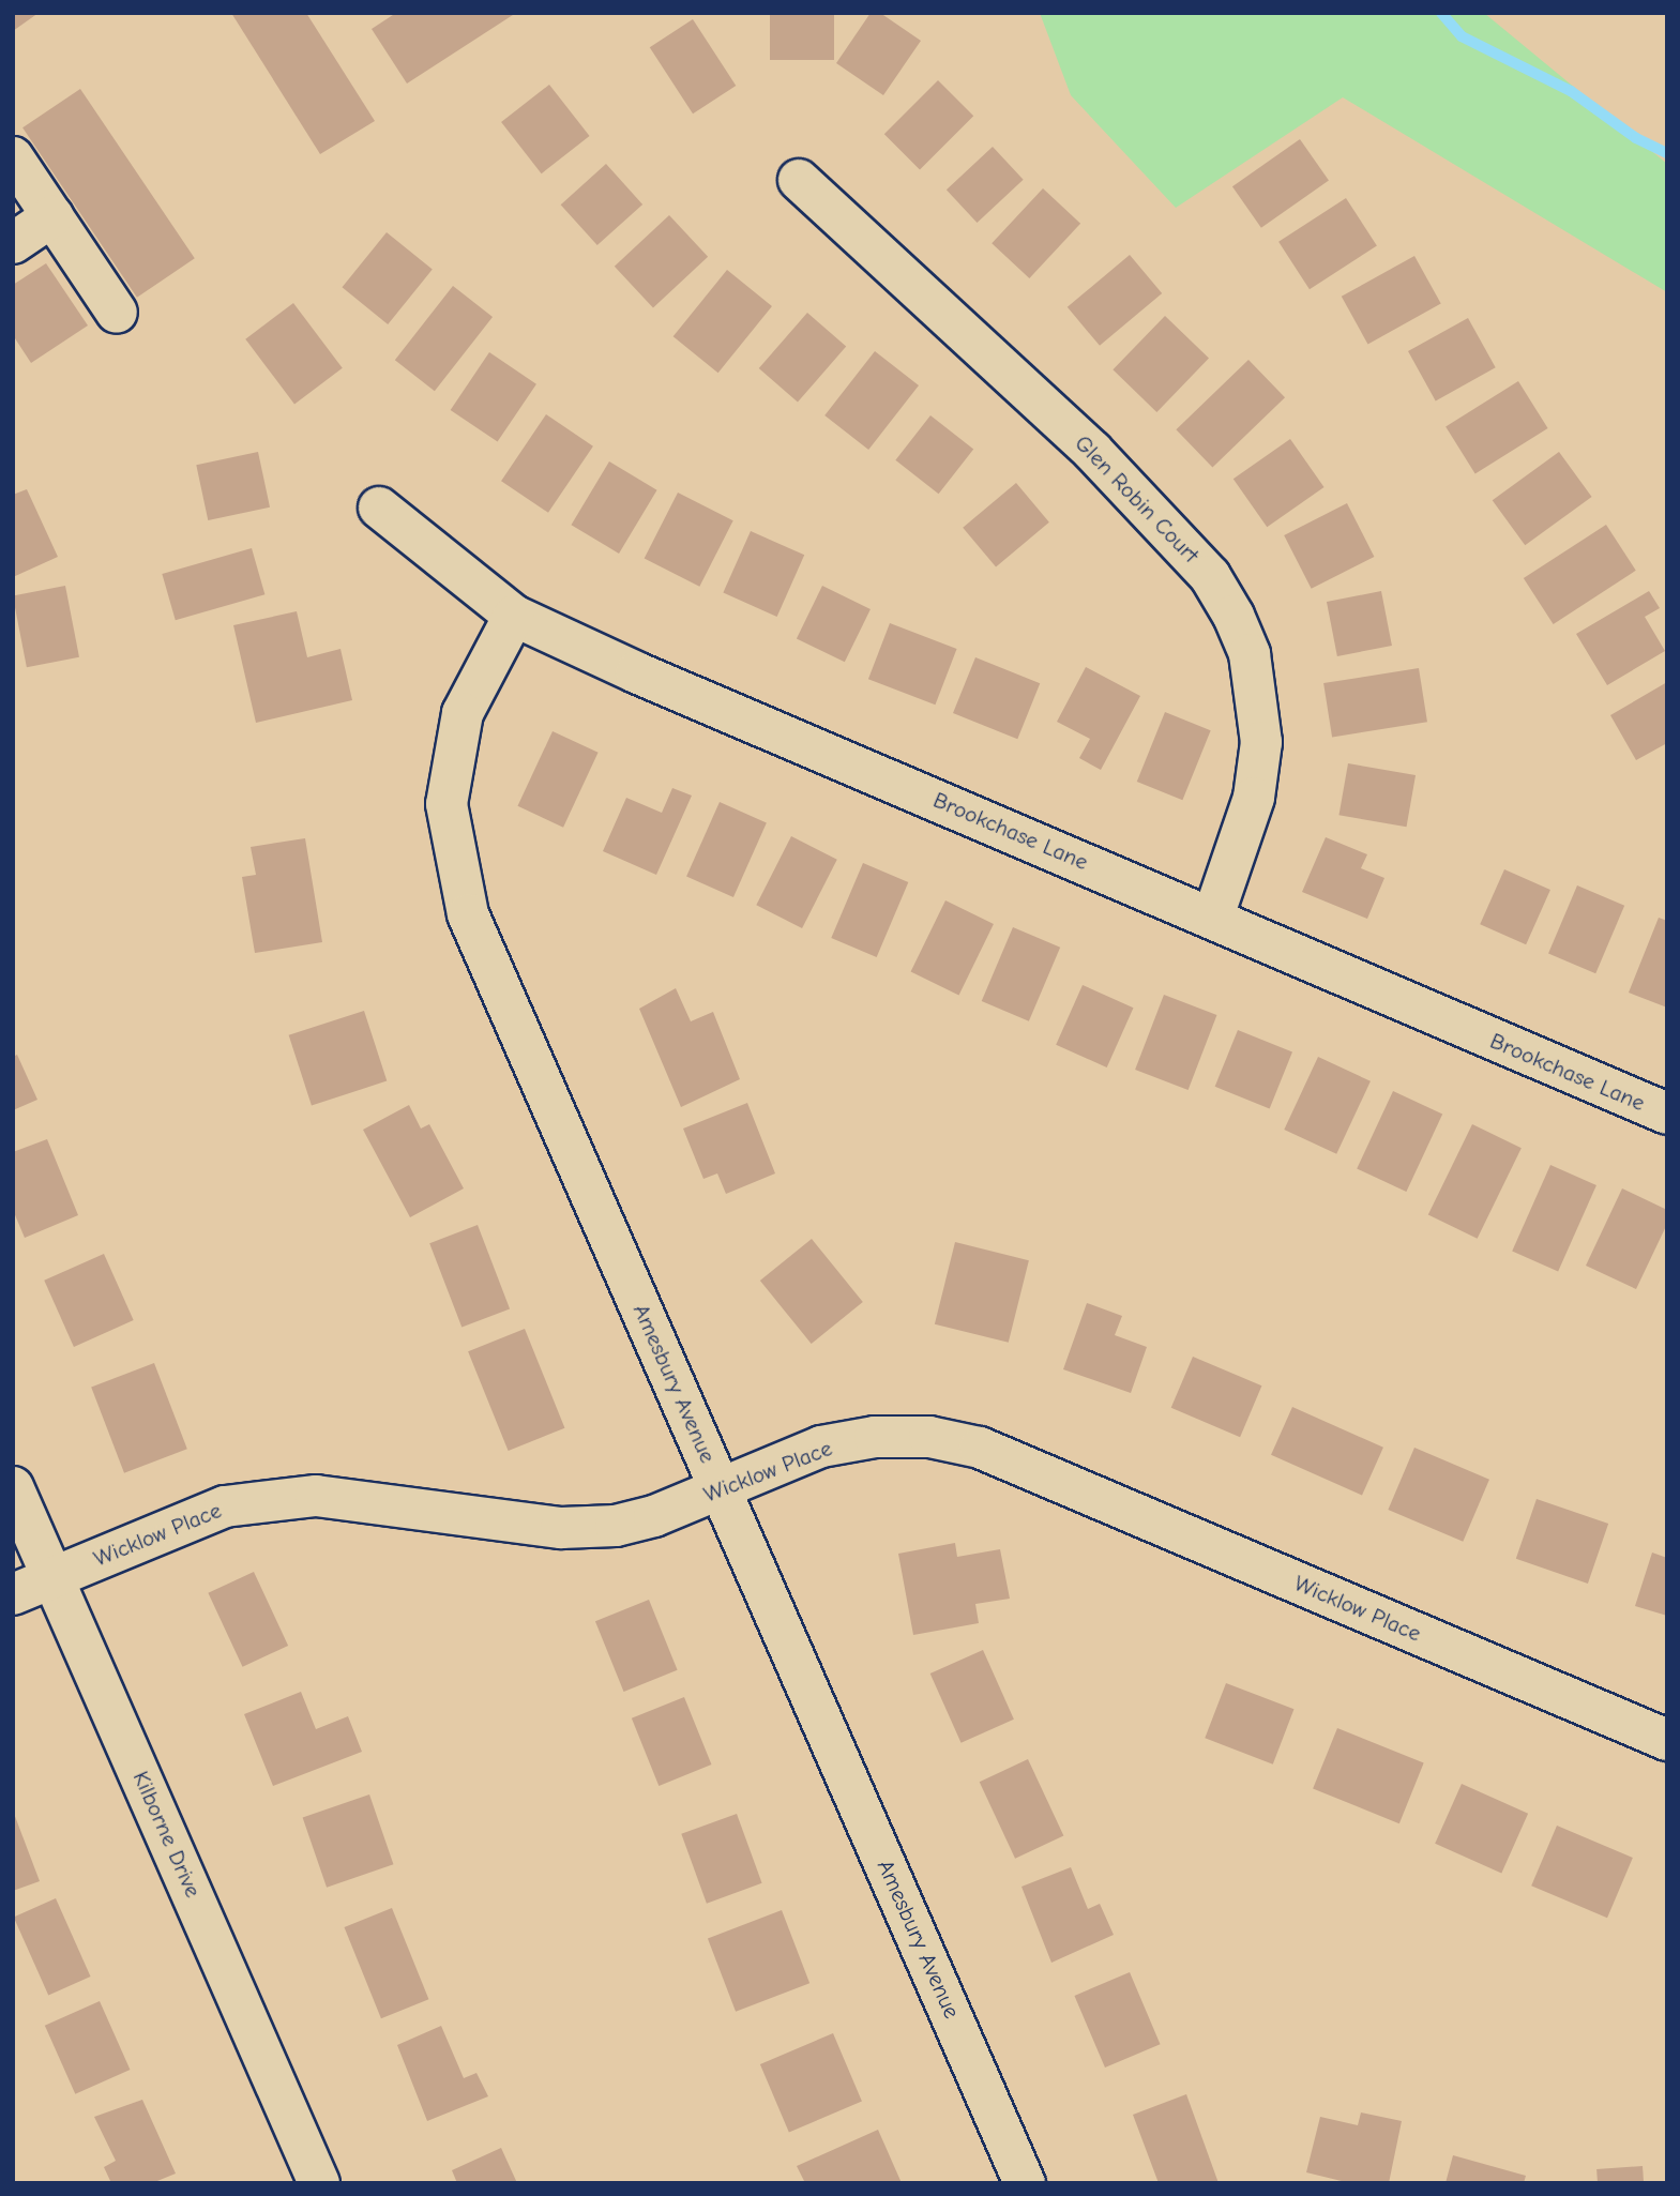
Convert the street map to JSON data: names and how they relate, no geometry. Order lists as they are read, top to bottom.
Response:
{
  "streets": {
    "street": [
      "Glen Robin Court",
      "Brookchase Lane",
      "Amesbury Avenue",
      "Wicklow Place",
      "Kilborne Drive"
    ]
  },
  "crossings": [
    ["Glen Robin Court", "Brookchase Lane"],
    ["Brookchase Lane", "Amesbury Avenue"],
    ["Amesbury Avenue", "Wicklow Place"],
    ["Wicklow Place", "Kilborne Drive"]
  ]
}
